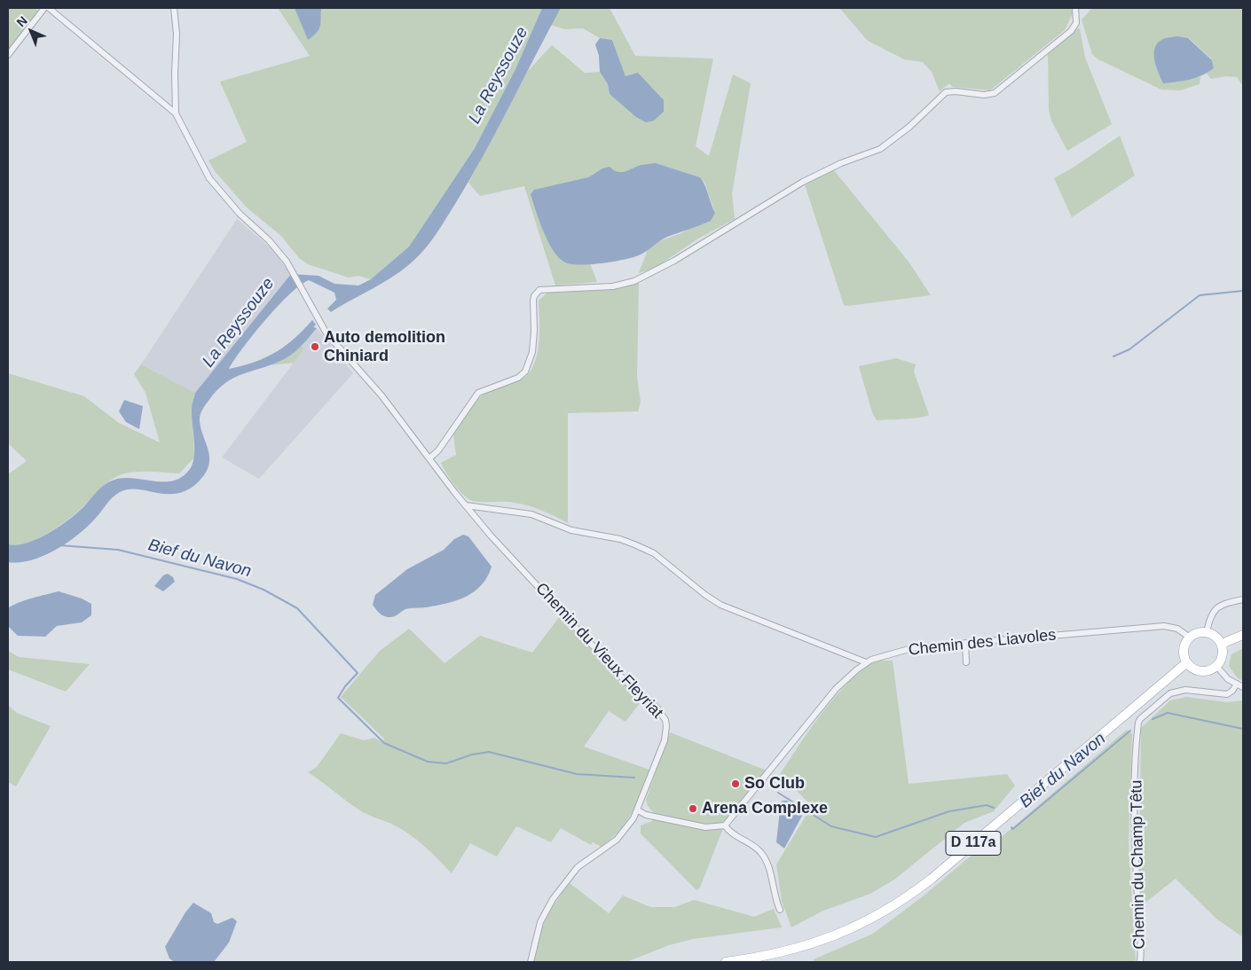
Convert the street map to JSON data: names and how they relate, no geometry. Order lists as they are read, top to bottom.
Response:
{
  "streets": {
    "main road": ["D 117a"],
    "street": ["Chemin des Liavoles", "Chemin du Vieux Fleyriat", "Chemin du Champ Têtu"]
  },
  "crossings": [
    ["Chemin des Liavoles", "D 117a"]
  ],
  "water": ["La Reyssouze", "Bief du Navon"],
  "places": ["Auto demolition Chiniard", "So Club", "Arena Complexe"],
  "north": "top left"
}
